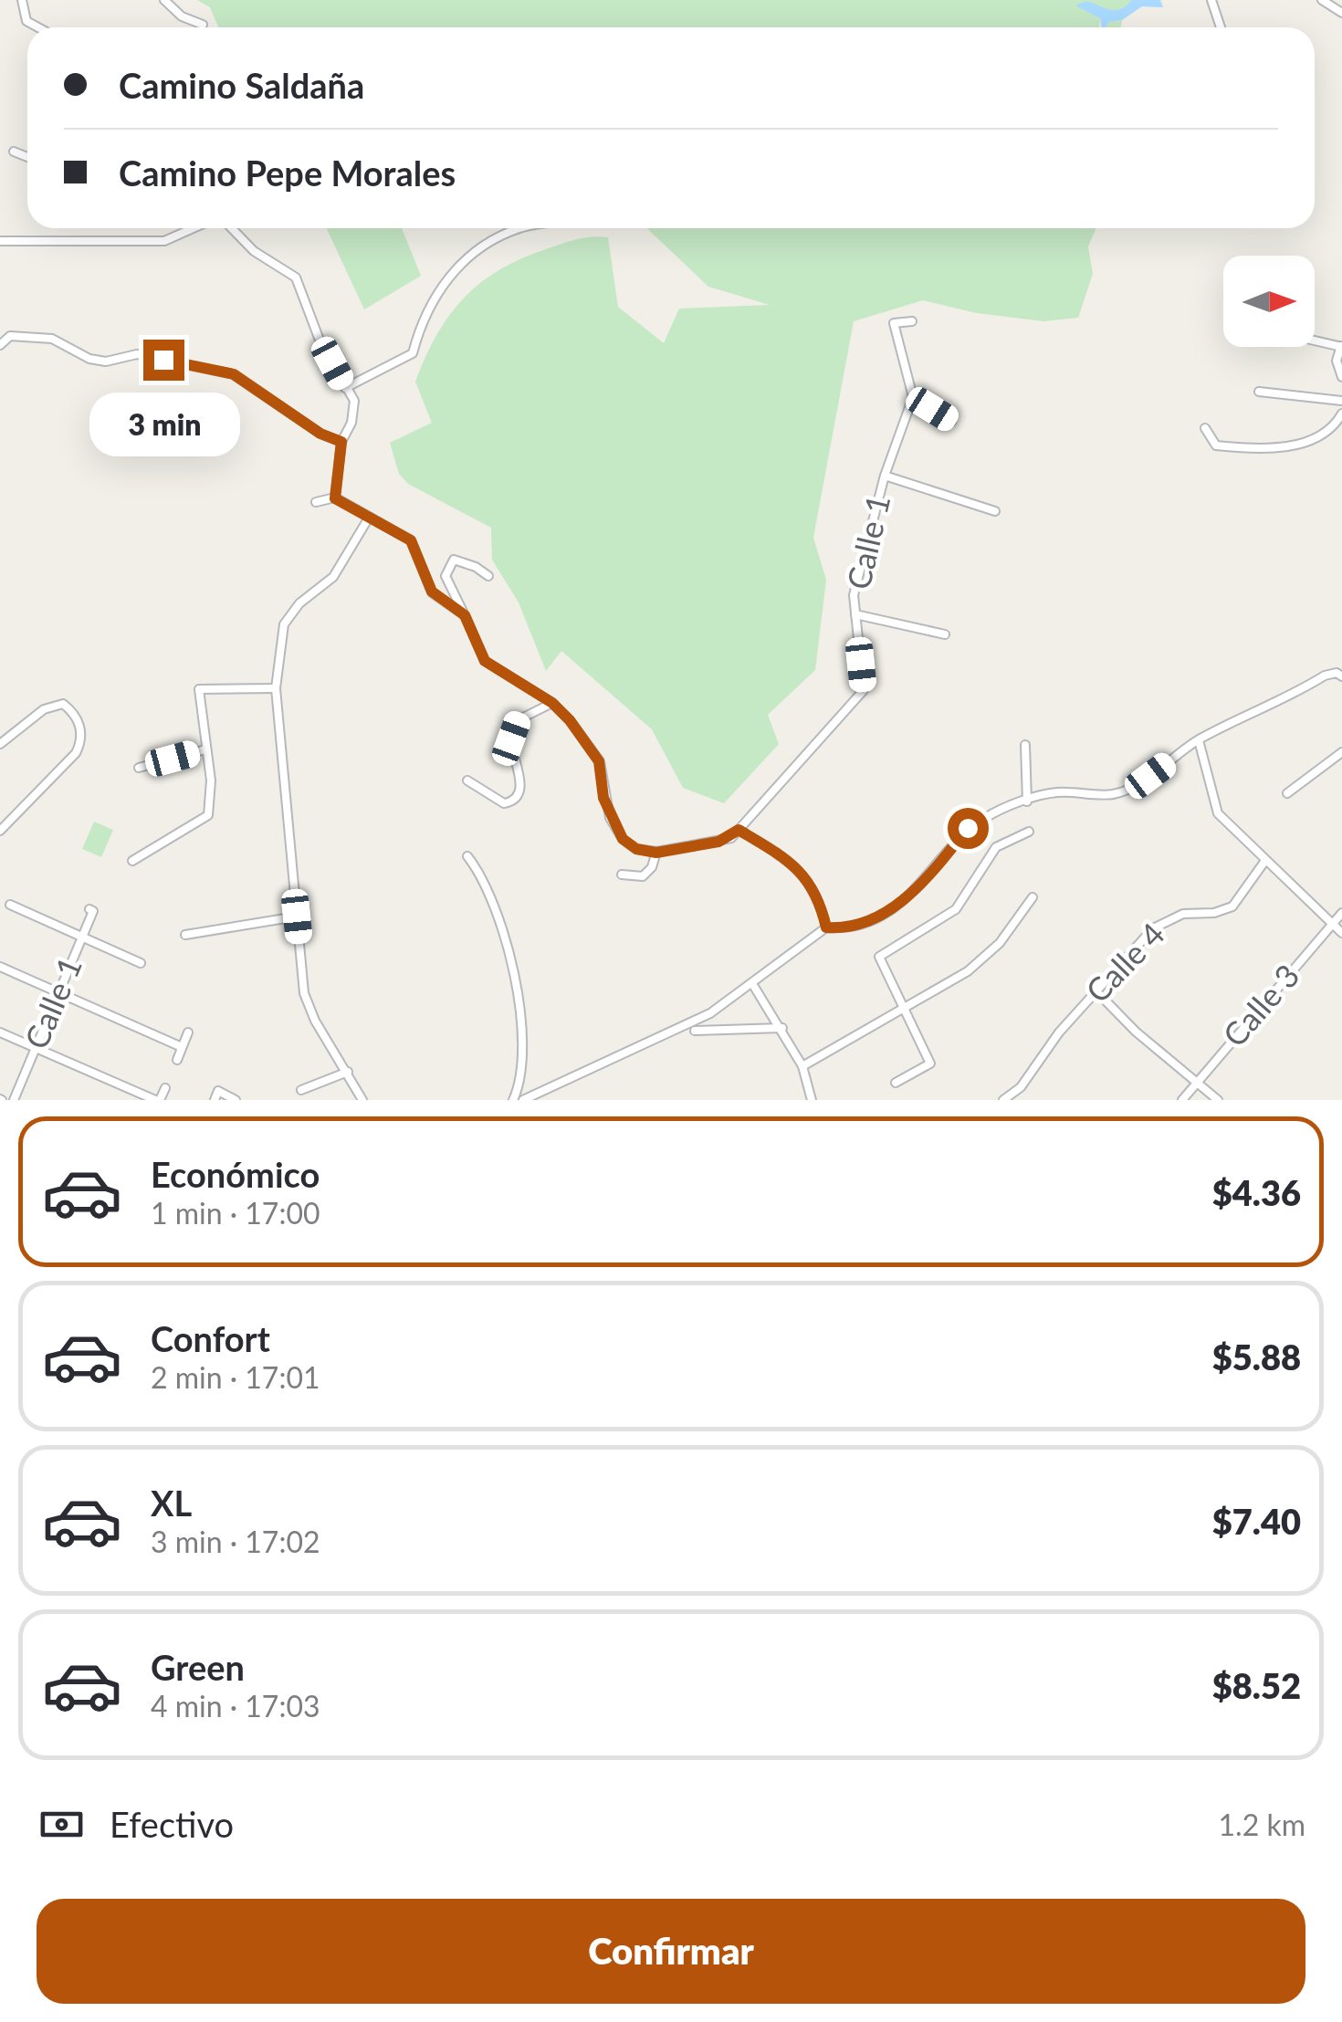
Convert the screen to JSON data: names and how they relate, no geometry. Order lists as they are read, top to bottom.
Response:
{
  "streets": {
    "street": ["Calle 1", "Calle 4", "Calle 3"]
  },
  "north": "right",
  "page": {
    "banner": ["Camino Saldaña", "Camino Pepe Morales"],
    "bubble": "3 min",
    "list": [
      {
        "name": "Económico",
        "note": "1 min · 17:00",
        "value": "$4.36"
      },
      {
        "name": "Confort",
        "note": "2 min · 17:01",
        "value": "$5.88"
      },
      {
        "name": "XL",
        "note": "3 min · 17:02",
        "value": "$7.40"
      },
      {
        "name": "Green",
        "note": "4 min · 17:03",
        "value": "$8.52"
      }
    ],
    "pay": ["Efectivo", "1.2 km"],
    "buttons": "Confirmar"
  }
}
